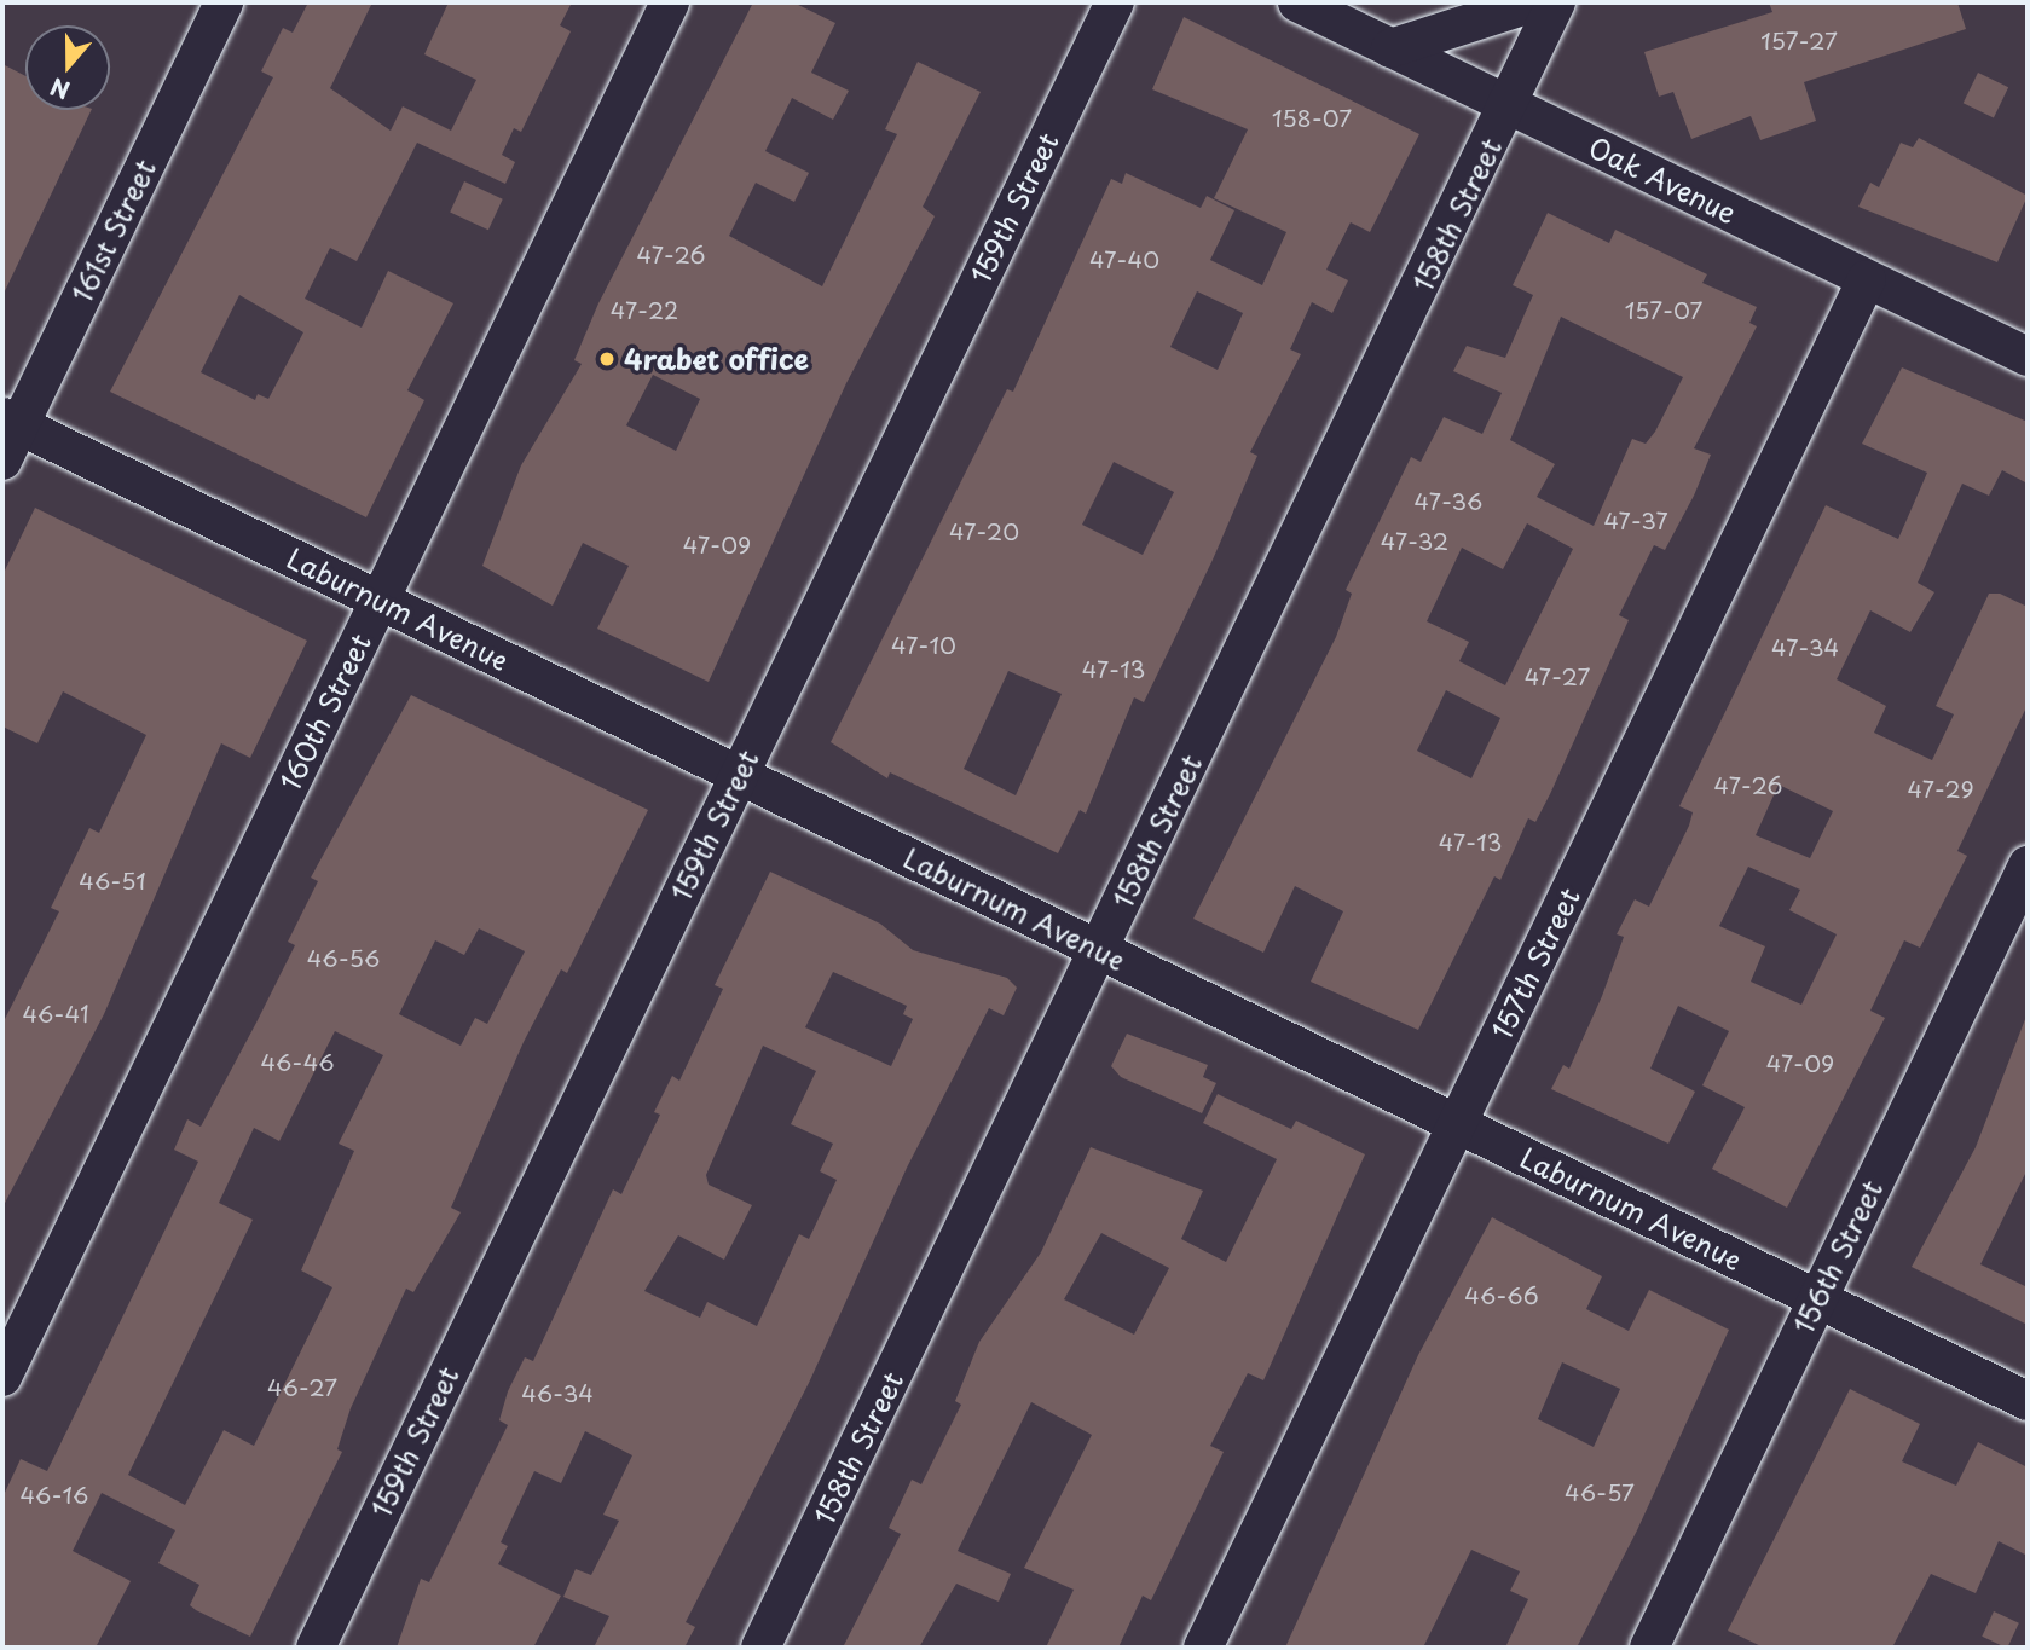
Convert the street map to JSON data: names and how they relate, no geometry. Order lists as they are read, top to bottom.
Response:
{
  "streets": {
    "street": [
      "Oak Avenue",
      "159th Street",
      "158th Street",
      "161st Street",
      "Laburnum Avenue",
      "160th Street",
      "157th Street",
      "156th Street"
    ]
  },
  "crossings": [
    ["Oak Avenue", "158th Street"],
    ["Oak Avenue", "157th Street"],
    ["159th Street", "Laburnum Avenue"],
    ["158th Street", "Laburnum Avenue"],
    ["161st Street", "Laburnum Avenue"],
    ["Laburnum Avenue", "160th Street"],
    ["Laburnum Avenue", "157th Street"],
    ["Laburnum Avenue", "156th Street"]
  ],
  "places": ["4rabet office"],
  "house_numbers": [
    "157-27",
    "158-07",
    "47-26",
    "47-40",
    "47-22",
    "157-07",
    "47-36",
    "47-37",
    "47-20",
    "47-32",
    "47-09",
    "47-10",
    "47-34",
    "47-13",
    "47-27",
    "47-26",
    "47-29",
    "47-13",
    "46-51",
    "46-56",
    "46-41",
    "46-46",
    "47-09",
    "46-66",
    "46-27",
    "46-34",
    "46-57",
    "46-16"
  ],
  "north": "bottom"
}
